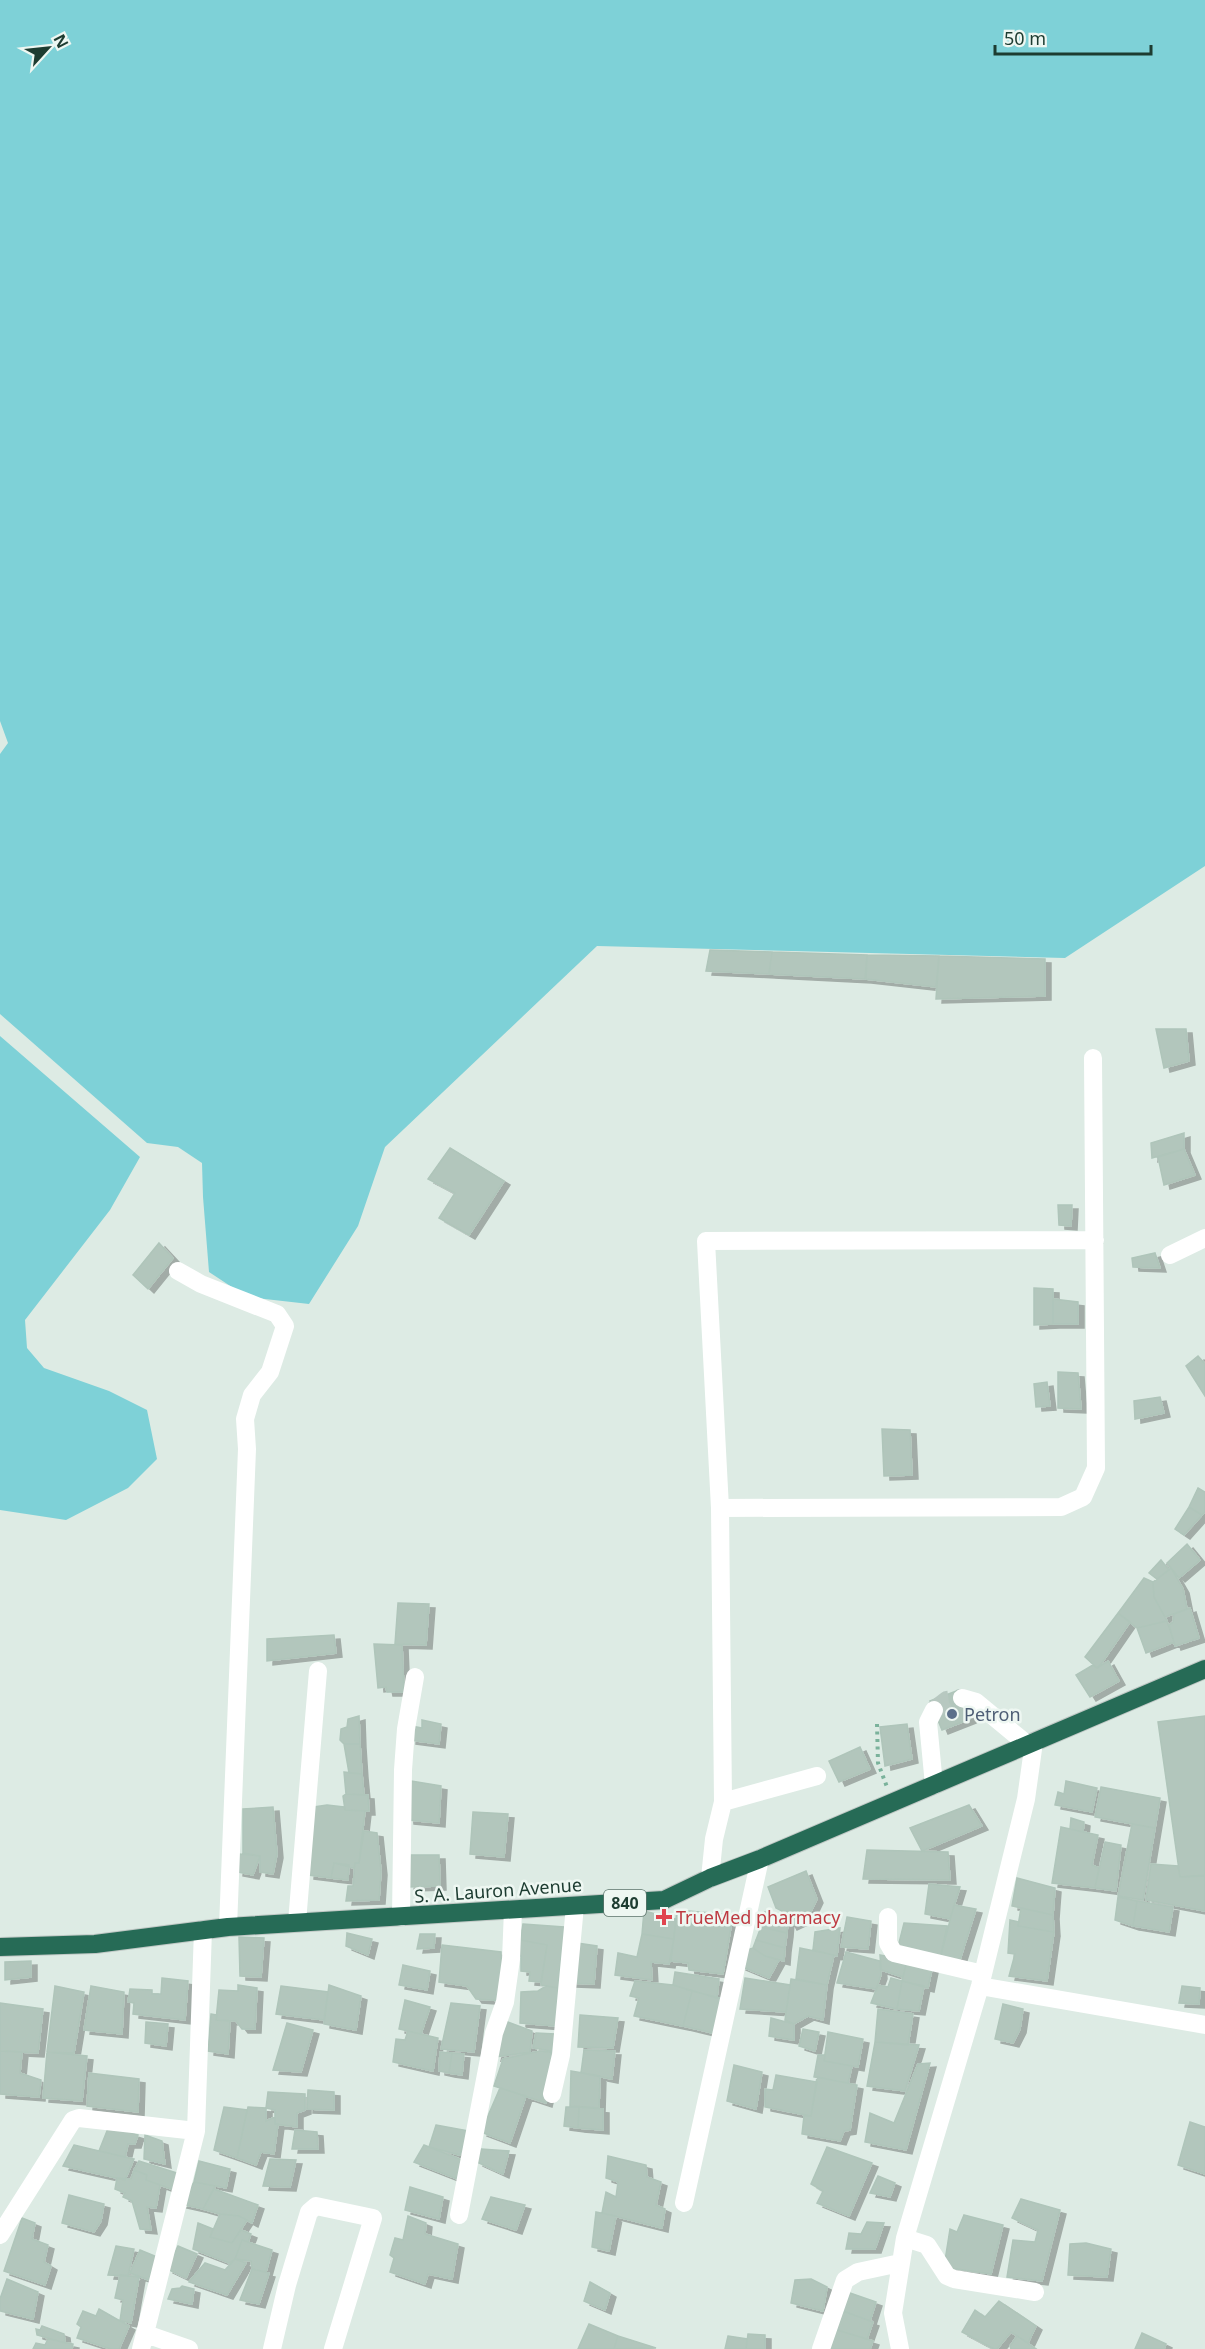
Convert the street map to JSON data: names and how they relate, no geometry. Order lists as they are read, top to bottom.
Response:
{
  "streets": {
    "highway": ["S. A. Lauron Avenue", "840"]
  },
  "places": {
    "other": ["Petron"],
    "health": ["TrueMed pharmacy"]
  },
  "scale_bar": "50 m",
  "north": "top right"
}
